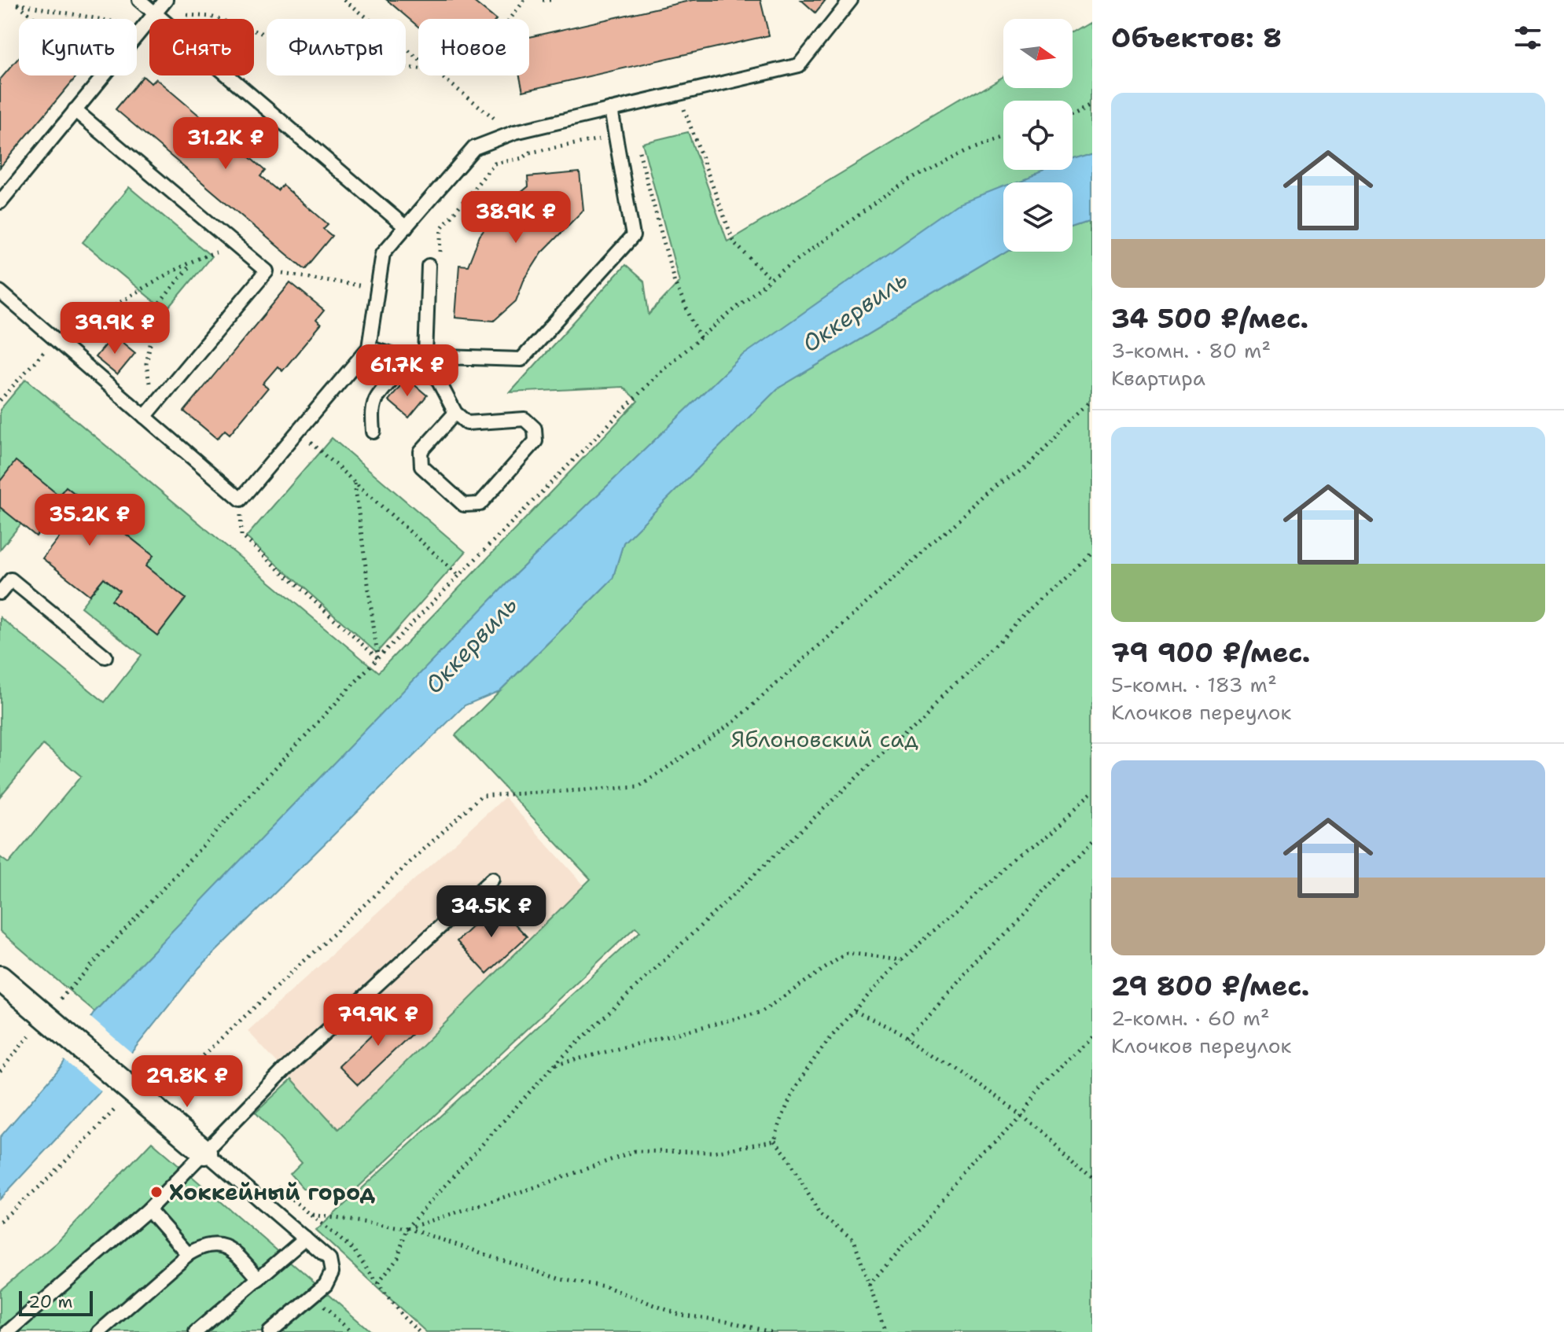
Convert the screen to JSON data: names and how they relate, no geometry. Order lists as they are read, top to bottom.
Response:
{
  "water": ["Оккервиль"],
  "parks": ["Яблоновский сад"],
  "places": ["Хоккейный город"],
  "scale_bar": "20 m",
  "north": "right",
  "page": {
    "heading": "Объектов: 8",
    "chip": [
      "Купить",
      "Снять",
      "Фильтры",
      "Новое"
    ],
    "list": [
      {
        "name": "34 500 ₽/мес.",
        "note": "3-комн. · 80 m² · Квартира"
      },
      {
        "name": "79 900 ₽/мес.",
        "note": "5-комн. · 183 m² · Клочков переулок"
      },
      {
        "name": "29 800 ₽/мес.",
        "note": "2-комн. · 60 m² · Клочков переулок"
      }
    ],
    "price": [
      "31.2K ₽",
      "38.9K ₽",
      "39.9K ₽",
      "61.7K ₽",
      "35.2K ₽",
      "34.5K ₽",
      "79.9K ₽",
      "29.8K ₽"
    ],
    "scale": "20 m"
  }
}
